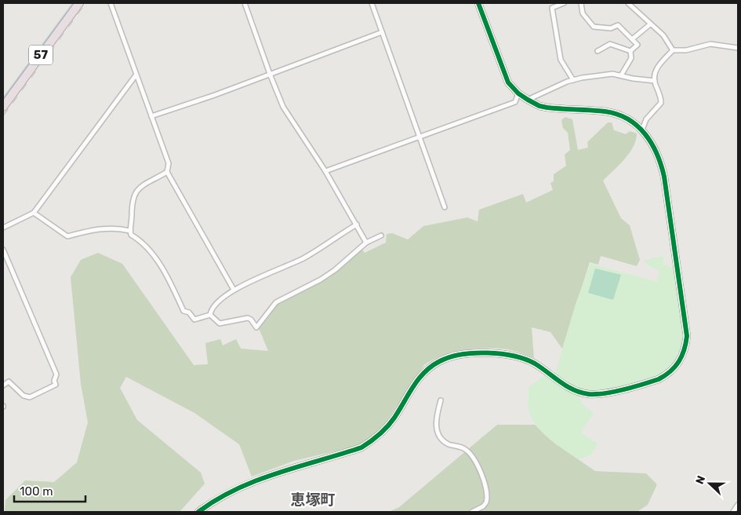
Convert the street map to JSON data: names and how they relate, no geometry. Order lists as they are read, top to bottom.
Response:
{
  "streets": {
    "highway": ["57"]
  },
  "districts": ["恵塚町"],
  "scale_bar": "100 m",
  "north": "left"
}
